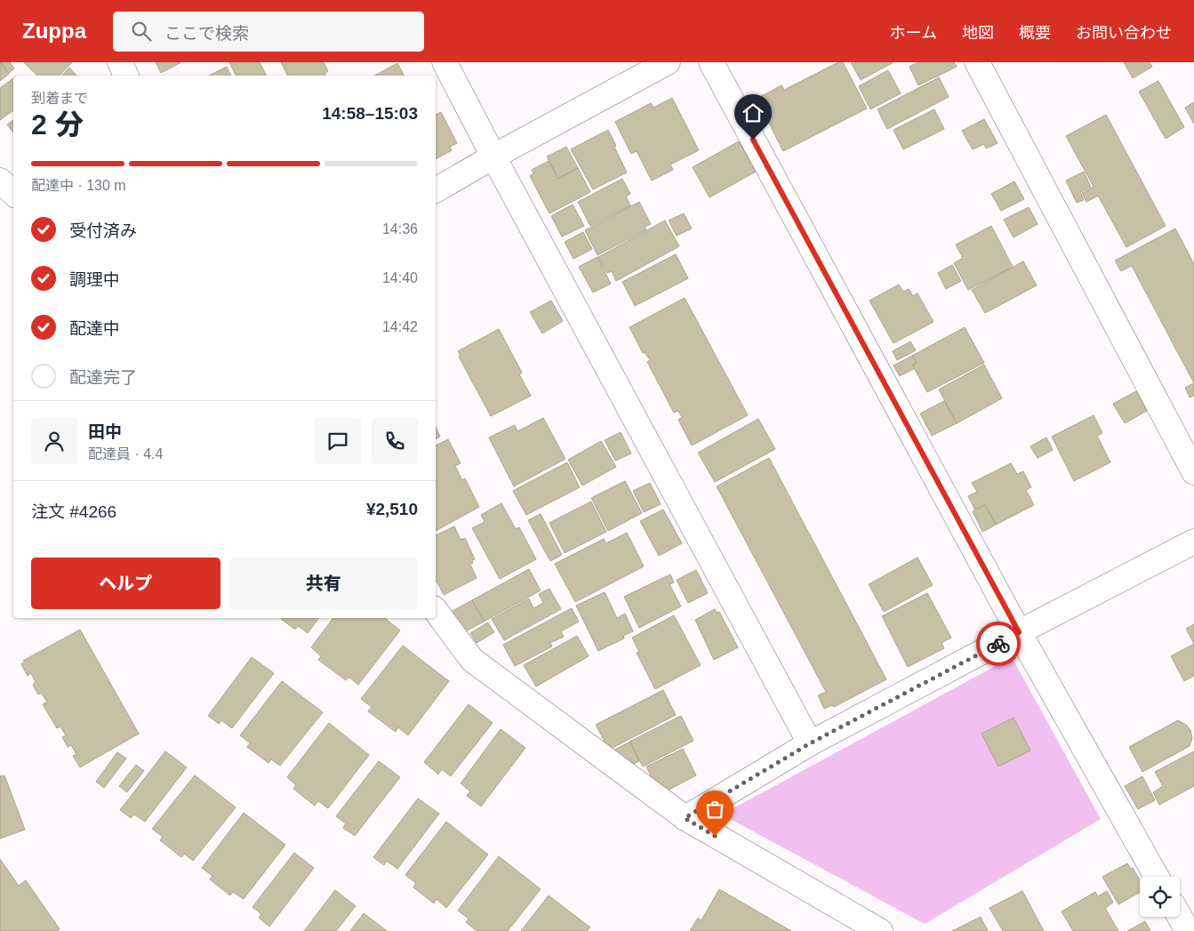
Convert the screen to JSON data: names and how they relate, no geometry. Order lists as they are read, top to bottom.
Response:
{
  "page": {
    "header": "Zuppa",
    "search": "ここで検索",
    "nav": [
      "ホーム",
      "地図",
      "概要",
      "お問い合わせ"
    ],
    "heading": ["2 分", "到着まで", "14:58–15:03"],
    "panel": [
      "田中",
      "配達員 · 4.4",
      "注文 #4266",
      "¥2,510"
    ],
    "bar": "配達中 · 130 m",
    "list": [
      ["受付済み", "14:36"],
      ["調理中", "14:40"],
      ["配達中", "14:42"],
      "配達完了"
    ],
    "buttons": ["ヘルプ", "共有"]
  }
}
